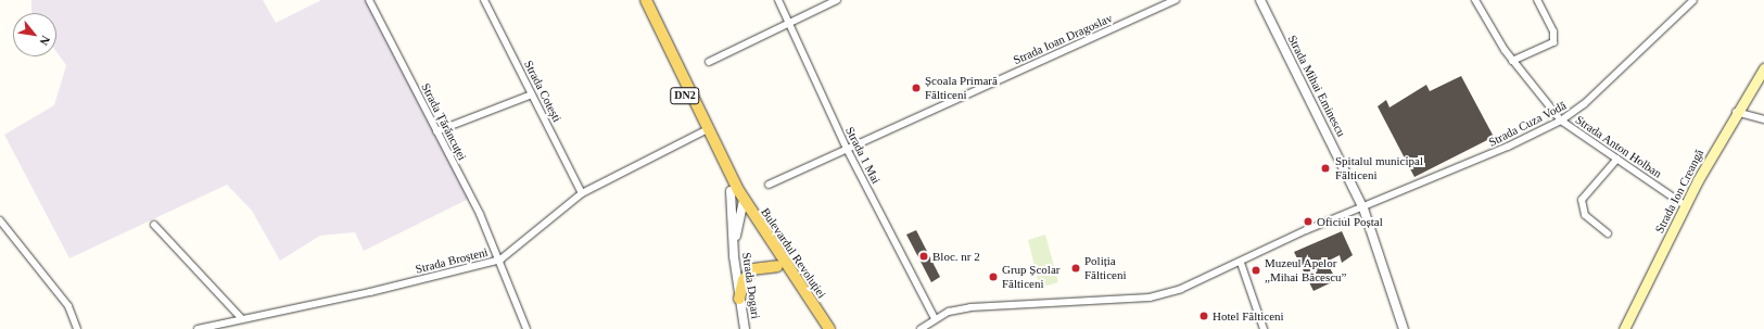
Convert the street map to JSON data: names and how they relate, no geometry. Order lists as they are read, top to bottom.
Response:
{
  "streets": {
    "main road": ["DN2", "Strada Ion Creangă", "Bulevardul Revoluției"],
    "street": [
      "Strada Ioan Dragoslav",
      "Strada Mihai Eminescu",
      "Strada Cotești",
      "Strada Țărăncuței",
      "Strada Cuza Vodă",
      "Strada Anton Holban",
      "Strada 1 Mai",
      "Strada Broșteni",
      "Strada Dogari"
    ]
  },
  "crossings": [
    ["Strada Ioan Dragoslav", "Strada 1 Mai"],
    ["Strada Mihai Eminescu", "Strada Cuza Vodă"],
    ["Strada Cotești", "Strada Broșteni"],
    ["DN2", "Bulevardul Revoluției"],
    ["DN2", "Strada Broșteni"],
    ["DN2", "Strada Dogari"],
    ["Strada Țărăncuței", "Strada Broșteni"],
    ["Strada Cuza Vodă", "Strada Anton Holban"],
    ["Strada Cuza Vodă", "Strada 1 Mai"],
    ["Strada Anton Holban", "Strada Ion Creangă"],
    ["Bulevardul Revoluției", "Strada Dogari"]
  ],
  "places": [
    "Școala Primară Fălticeni",
    "Spitalul municipal Fălticeni",
    "Oficiul Poștal",
    "Bloc. nr 2",
    "Poliția Fălticeni",
    "Muzeul Apelor „Mihai Băcescu”",
    "Grup Școlar Fălticeni",
    "Hotel Fălticeni"
  ],
  "north": "bottom right"
}
